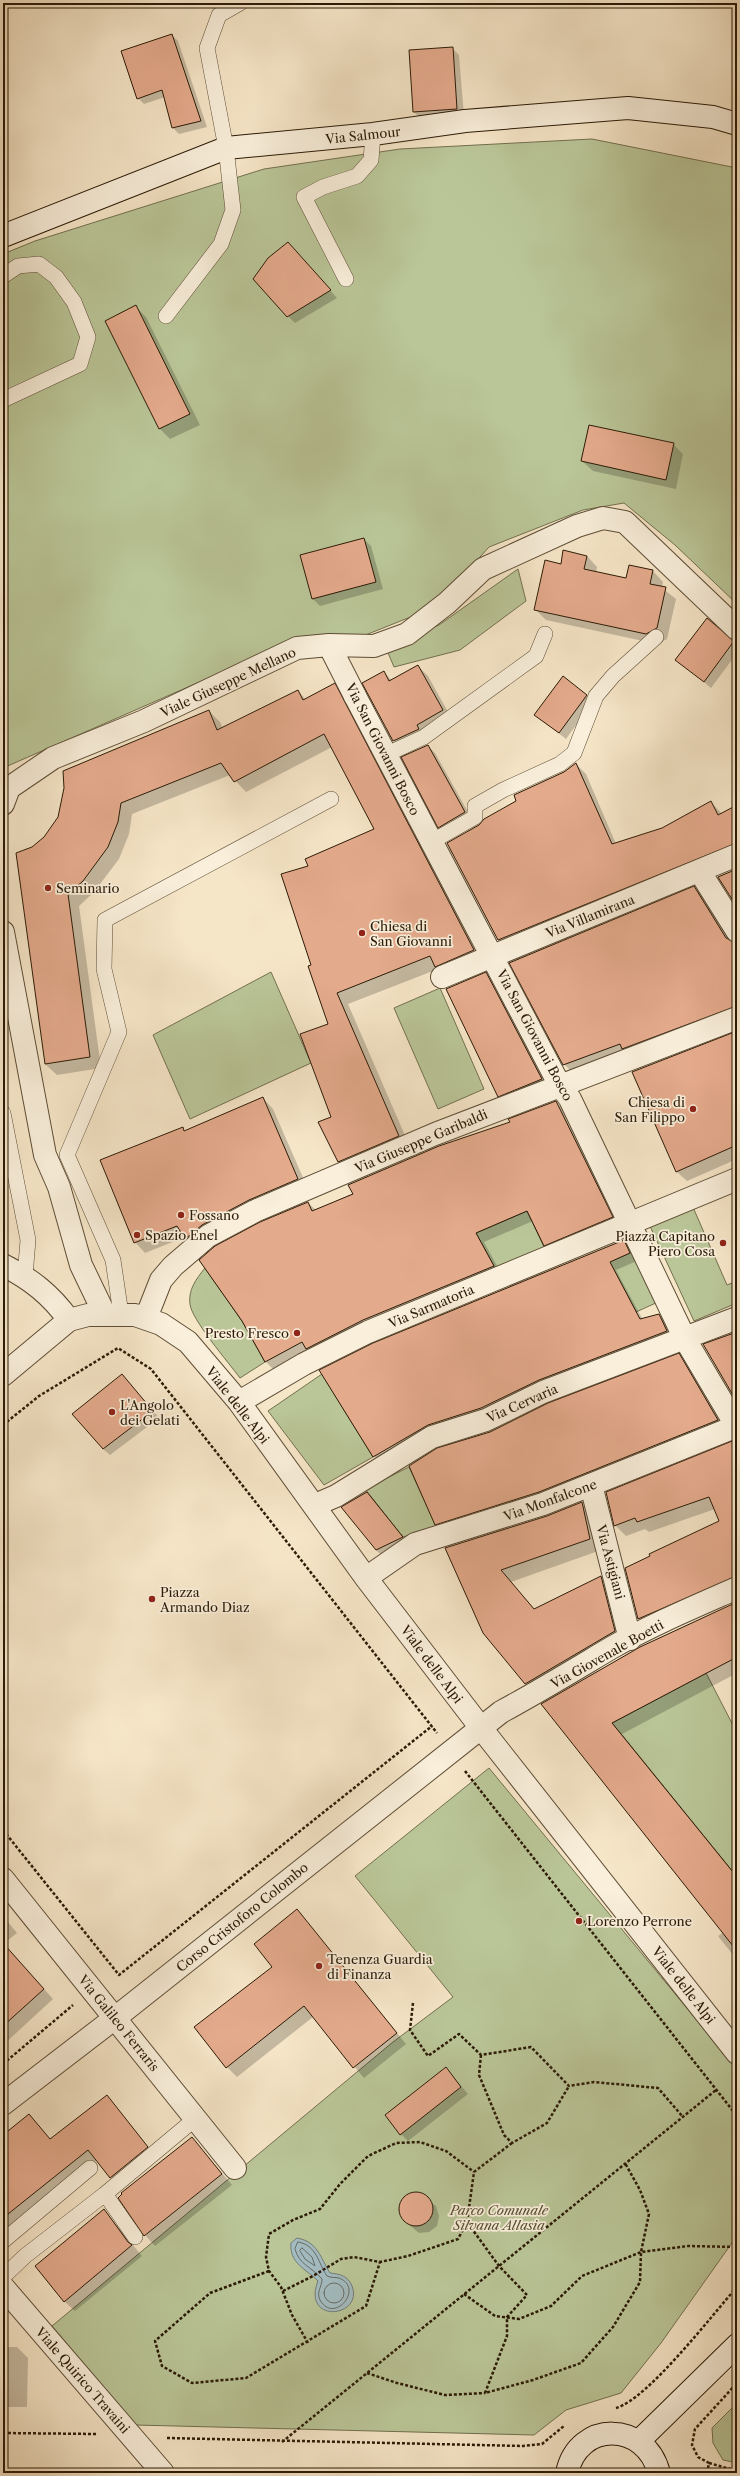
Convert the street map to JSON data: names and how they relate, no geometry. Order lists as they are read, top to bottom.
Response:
{
  "streets": {
    "street": [
      "Via Salmour",
      "Viale Giuseppe Mellano",
      "Via San Giovanni Bosco",
      "Via Villamirana",
      "Via Giuseppe Garibaldi",
      "Via Sarmatoria",
      "Via Cervaria",
      "Viale delle Alpi",
      "Via Monfalcone",
      "Via Astigiani",
      "Via Giovenale Boetti",
      "Corso Cristoforo Colombo",
      "Via Galileo Ferraris",
      "Viale Quirico Travaini"
    ]
  },
  "crossings": [
    ["Viale Giuseppe Mellano", "Via San Giovanni Bosco"],
    ["Via San Giovanni Bosco", "Via Villamirana"],
    ["Via San Giovanni Bosco", "Via Giuseppe Garibaldi"],
    ["Via San Giovanni Bosco", "Via Sarmatoria"],
    ["Via San Giovanni Bosco", "Via Cervaria"],
    ["Via San Giovanni Bosco", "Via Monfalcone"],
    ["Via Giuseppe Garibaldi", "Viale delle Alpi"],
    ["Via Sarmatoria", "Viale delle Alpi"],
    ["Via Cervaria", "Viale delle Alpi"],
    ["Viale delle Alpi", "Via Monfalcone"],
    ["Viale delle Alpi", "Via Giovenale Boetti"],
    ["Viale delle Alpi", "Corso Cristoforo Colombo"],
    ["Via Monfalcone", "Via Astigiani"],
    ["Via Astigiani", "Via Giovenale Boetti"],
    ["Via Giovenale Boetti", "Corso Cristoforo Colombo"],
    ["Corso Cristoforo Colombo", "Via Galileo Ferraris"]
  ],
  "parks": ["Parco Comunale Silvana Allasia"],
  "places": [
    "Seminario",
    "Chiesa di San Giovanni",
    "Chiesa di San Filippo",
    "Fossano",
    "Spazio Enel",
    "Piazza Capitano Piero Cosa",
    "Presto Fresco",
    "L'Angolo dei Gelati",
    "Piazza Armando Diaz",
    "Lorenzo Perrone",
    "Tenenza Guardia di Finanza"
  ]
}
